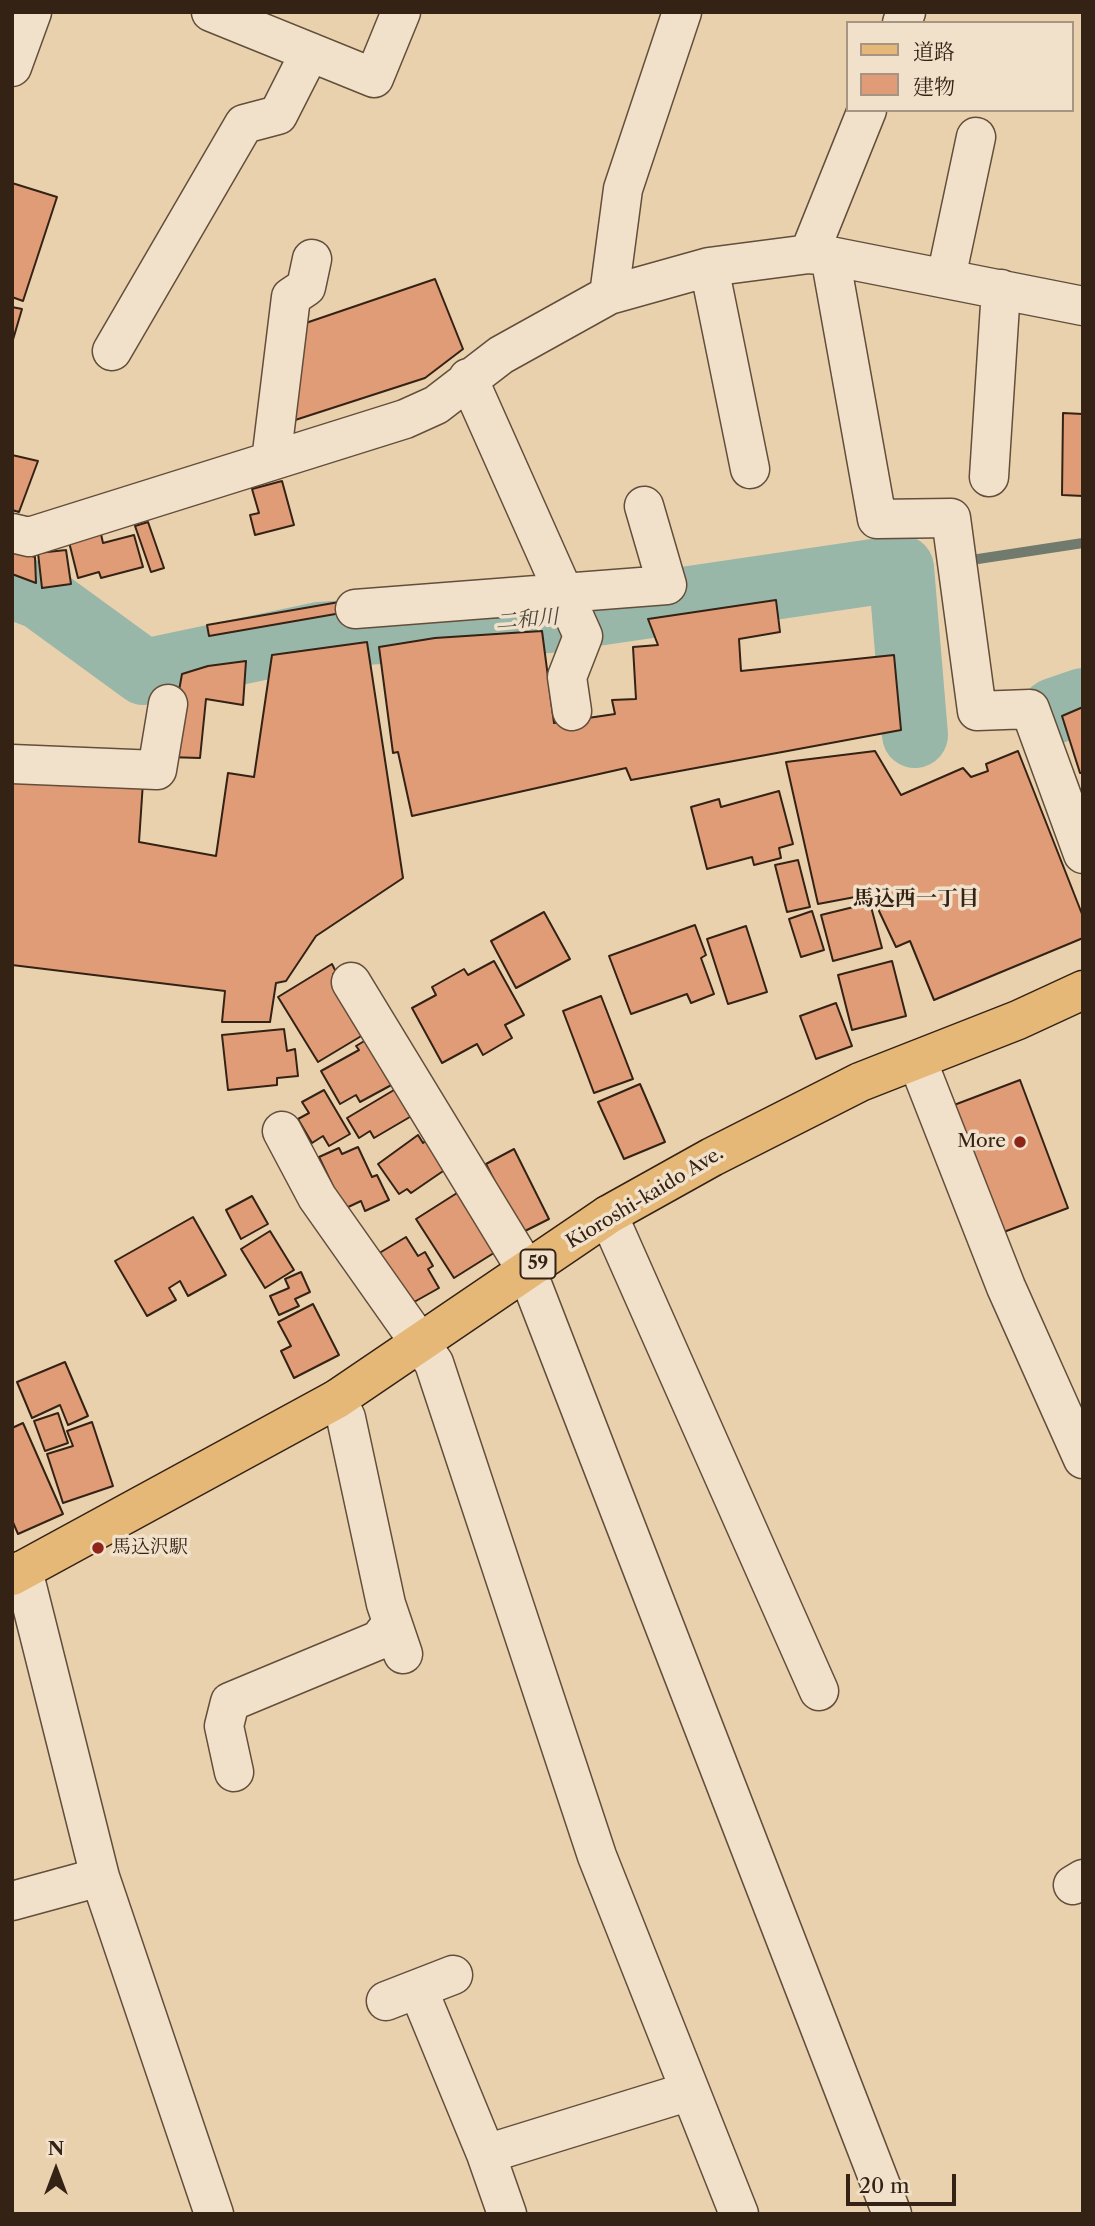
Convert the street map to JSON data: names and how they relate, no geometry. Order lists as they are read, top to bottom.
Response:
{
  "streets": {
    "main road": ["Kioroshi-kaido Ave.", "59"]
  },
  "districts": ["馬込西一丁目"],
  "water": ["二和川"],
  "places": ["More", "馬込沢駅"],
  "legend": ["道路", "建物"],
  "scale_bar": "20 m",
  "north": "top"
}
